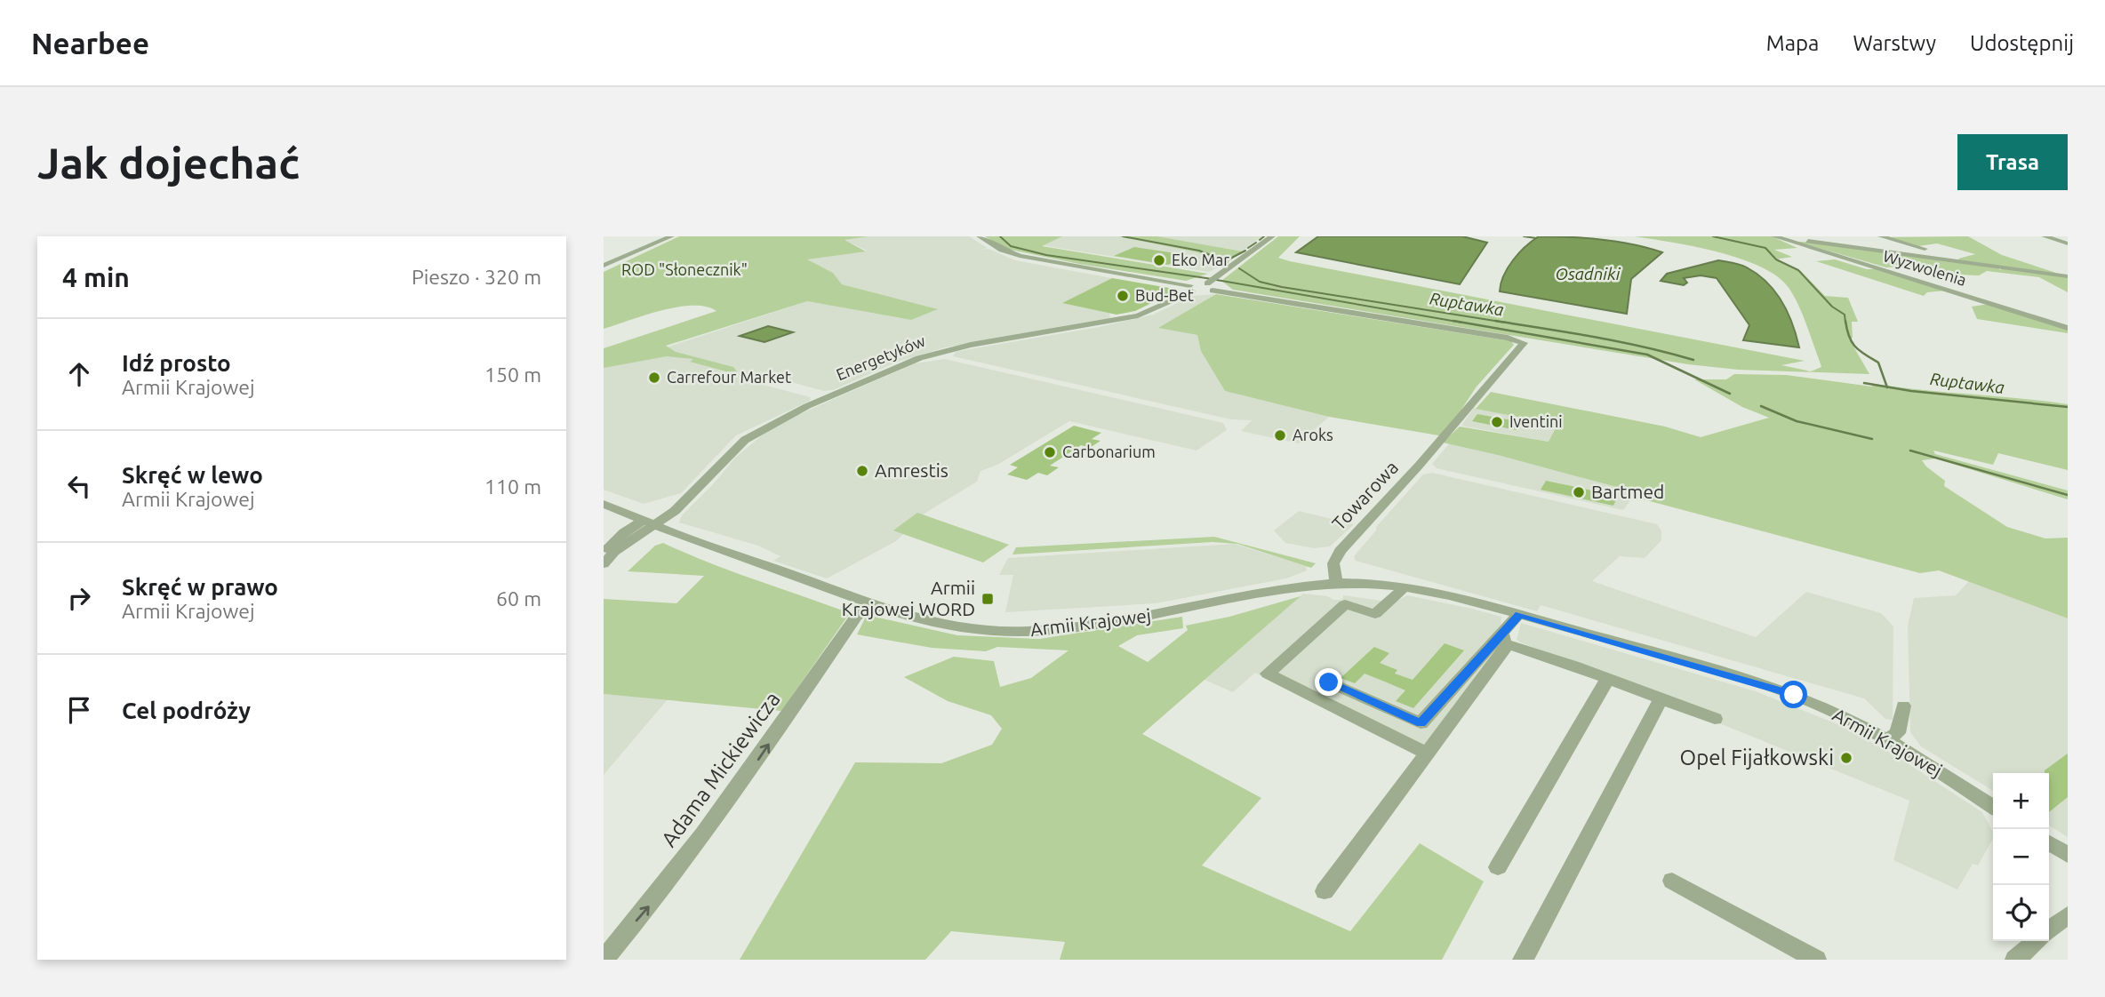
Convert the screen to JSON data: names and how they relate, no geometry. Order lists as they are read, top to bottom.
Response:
{
  "streets": {
    "street": [
      "Wyzwolenia",
      "Energetyków",
      "Towarowa",
      "Armii Krajowej",
      "Adama Mickiewicza"
    ]
  },
  "crossings": [
    ["Energetyków", "Armii Krajowej"],
    ["Towarowa", "Armii Krajowej"],
    ["Armii Krajowej", "Adama Mickiewicza"]
  ],
  "one_way": ["Adama Mickiewicza"],
  "water": ["Osadniki", "Ruptawka"],
  "parks": ["ROD \"Słonecznik\""],
  "places": {
    "other": [
      "Eko Mar",
      "Bud-Bet",
      "Carrefour Market",
      "Iventini",
      "Aroks",
      "Carbonarium",
      "Amrestis",
      "Bartmed",
      "Opel Fijałkowski"
    ],
    "transit": ["Armii Krajowej WORD"]
  },
  "page": {
    "header": "Nearbee",
    "nav": ["Mapa", "Warstwy", "Udostępnij"],
    "buttons": "Trasa",
    "title": "Jak dojechać",
    "heading": ["4 min", "Pieszo · 320 m"],
    "list": [
      ["Idź prosto", "Armii Krajowej", "150 m"],
      ["Skręć w lewo", "Armii Krajowej", "110 m"],
      ["Skręć w prawo", "Armii Krajowej", "60 m"],
      "Cel podróży"
    ],
    "map_buttons": ["+", "−"]
  }
}
